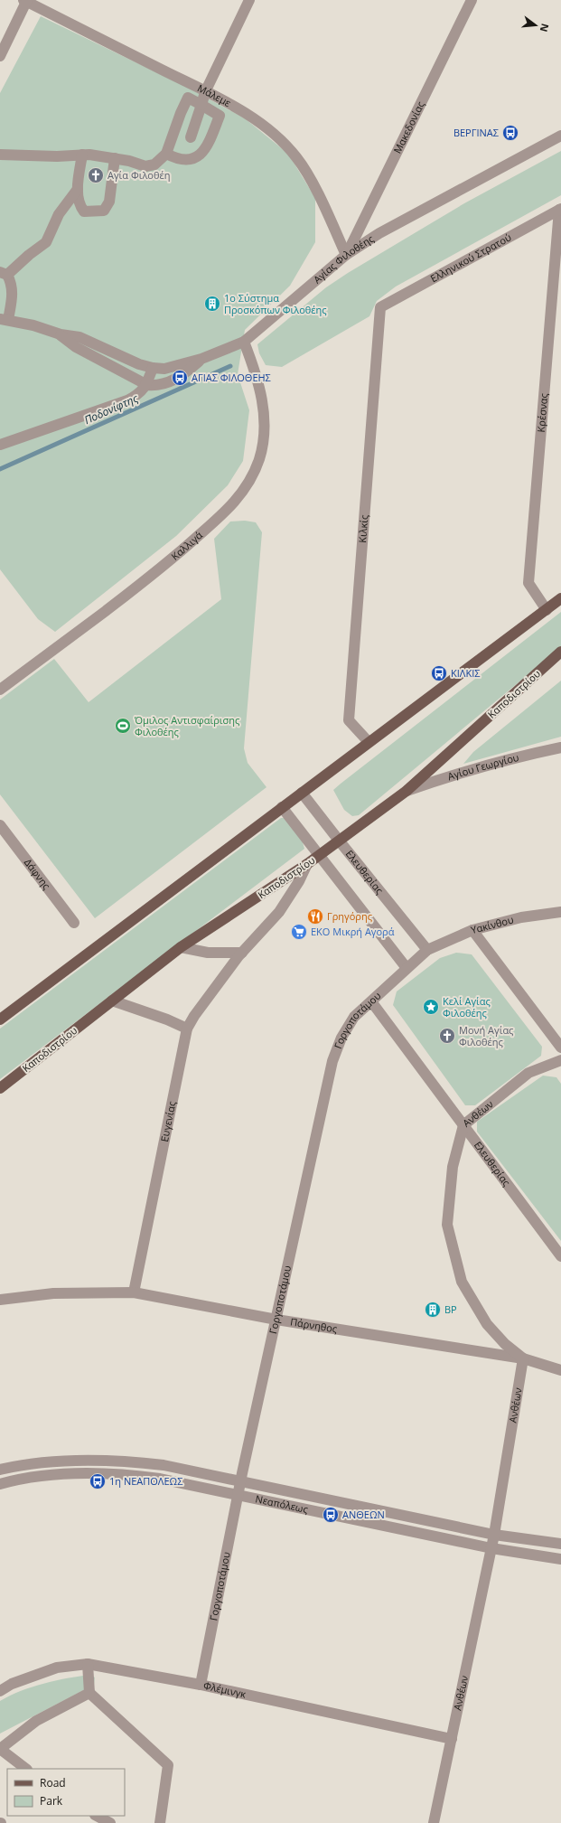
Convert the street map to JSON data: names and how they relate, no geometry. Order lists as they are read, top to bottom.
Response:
{
  "streets": {
    "main road": ["Καποδιστρίου"],
    "street": [
      "Μάλεμε",
      "Μακεδονίας",
      "Ελληνικού Στρατού",
      "Αγίας Φιλοθέης",
      "Κρέσνας",
      "Κιλκίς",
      "Καλλιγά",
      "Αγίου Γεωργίου",
      "Ελευθερίας",
      "Δάφνης",
      "Υακίνθου",
      "Γοργοποτάμου",
      "Ανθέων",
      "Ευγενίας",
      "Πάρνηθος",
      "Νεαπόλεως",
      "Φλέμινγκ"
    ]
  },
  "crossings": [
    ["Μάλεμε", "Μακεδονίας"],
    ["Μάλεμε", "Αγίας Φιλοθέης"],
    ["Μακεδονίας", "Αγίας Φιλοθέης"],
    ["Ελληνικού Στρατού", "Κρέσνας"],
    ["Ελληνικού Στρατού", "Κιλκίς"],
    ["Αγίας Φιλοθέης", "Καλλιγά"],
    ["Καποδιστρίου", "Αγίου Γεωργίου"],
    ["Καποδιστρίου", "Ελευθερίας"],
    ["Καποδιστρίου", "Ευγενίας"],
    ["Ελευθερίας", "Υακίνθου"],
    ["Ελευθερίας", "Γοργοποτάμου"],
    ["Ελευθερίας", "Ανθέων"],
    ["Υακίνθου", "Γοργοποτάμου"],
    ["Γοργοποτάμου", "Πάρνηθος"],
    ["Γοργοποτάμου", "Νεαπόλεως"],
    ["Γοργοποτάμου", "Φλέμινγκ"],
    ["Ανθέων", "Πάρνηθος"],
    ["Ανθέων", "Νεαπόλεως"],
    ["Ανθέων", "Φλέμινγκ"],
    ["Ευγενίας", "Πάρνηθος"]
  ],
  "water": ["Ποδονίφτης"],
  "places": {
    "bus stop": [
      "ΒΕΡΓΙΝΑΣ",
      "ΑΓΙΑΣ ΦΙΛΟΘΕΗΣ",
      "ΚΙΛΚΙΣ",
      "1η ΝΕΑΠΟΛΕΩΣ",
      "ΑΝΘΕΩΝ"
    ],
    "church": ["Αγία Φιλοθέη", "Μονή Αγίας Φιλοθέης"],
    "building": ["1ο Σύστημα Προσκόπων Φιλοθέης", "BP"],
    "sports": ["Όμιλος Αντισφαίρισης Φιλοθέης"],
    "restaurant": ["Γρηγόρης"],
    "supermarket": ["ΕΚΟ Μικρή Αγορά"],
    "place": ["Κελί Αγίας Φιλοθέης"]
  },
  "legend": ["Road", "Park"],
  "north": "right"
}
